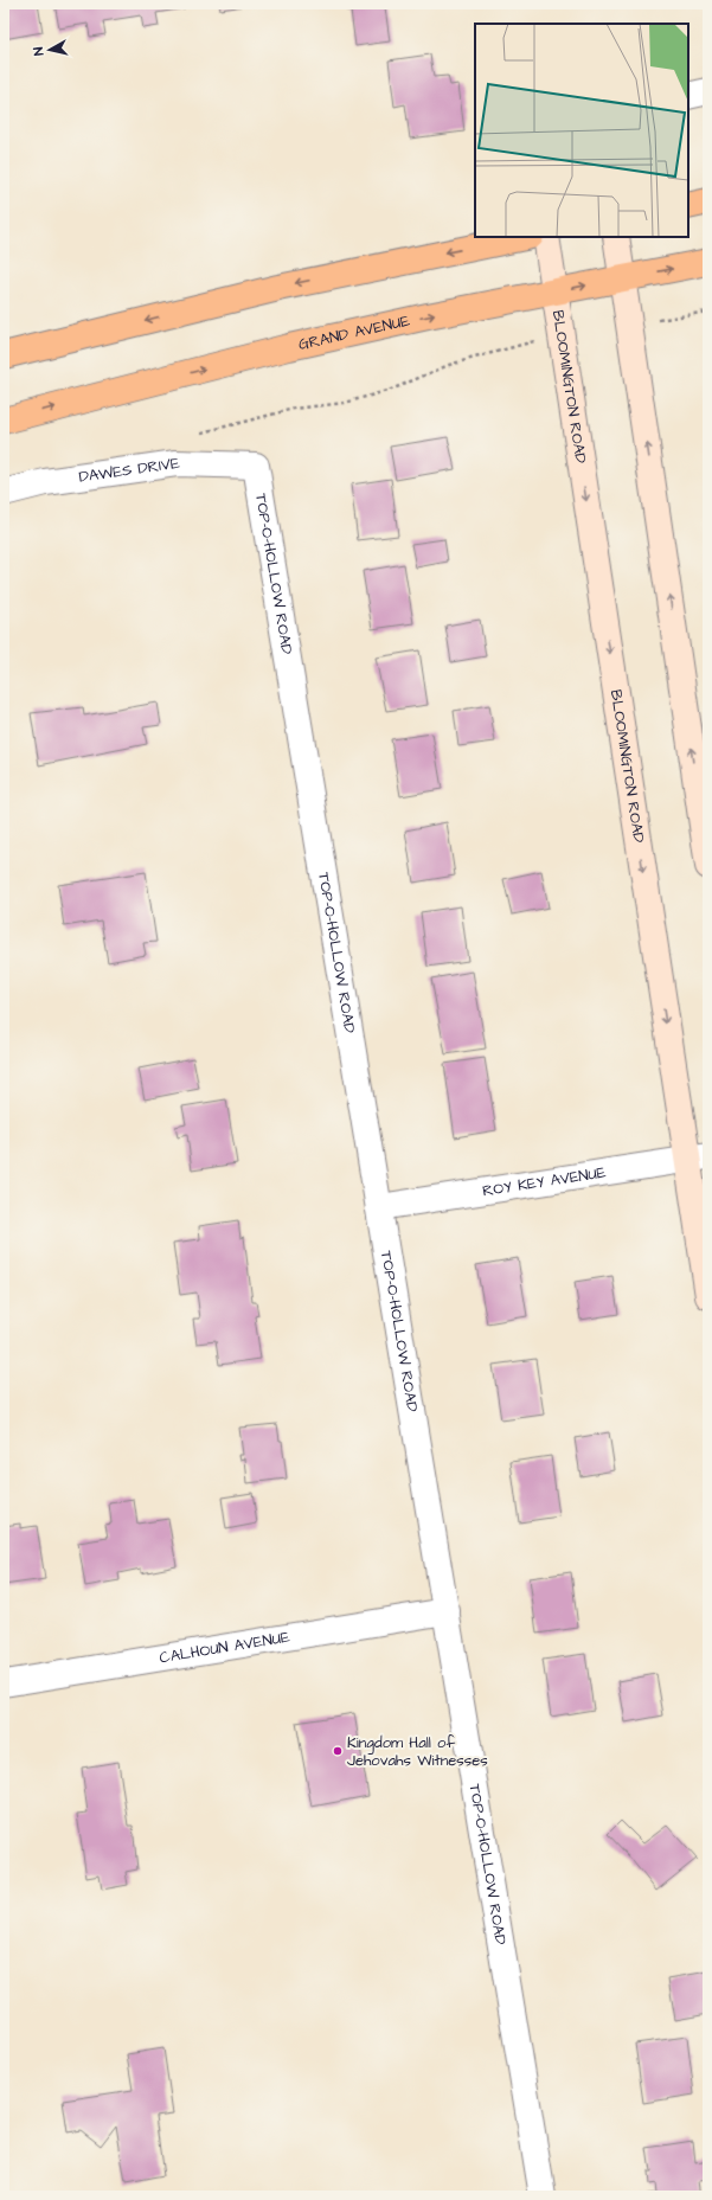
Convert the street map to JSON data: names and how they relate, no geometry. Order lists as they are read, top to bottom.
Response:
{
  "streets": {
    "main road": ["GRAND AVENUE"],
    "street": [
      "BLOOMINGTON ROAD",
      "DAWES DRIVE",
      "TOP-O-HOLLOW ROAD",
      "ROY KEY AVENUE",
      "CALHOUN AVENUE"
    ]
  },
  "crossings": [
    ["GRAND AVENUE", "BLOOMINGTON ROAD"],
    ["BLOOMINGTON ROAD", "ROY KEY AVENUE"],
    ["DAWES DRIVE", "TOP-O-HOLLOW ROAD"],
    ["TOP-O-HOLLOW ROAD", "ROY KEY AVENUE"],
    ["TOP-O-HOLLOW ROAD", "CALHOUN AVENUE"]
  ],
  "places": ["Kingdom Hall of Jehovahs Witnesses"],
  "north": "left"
}
